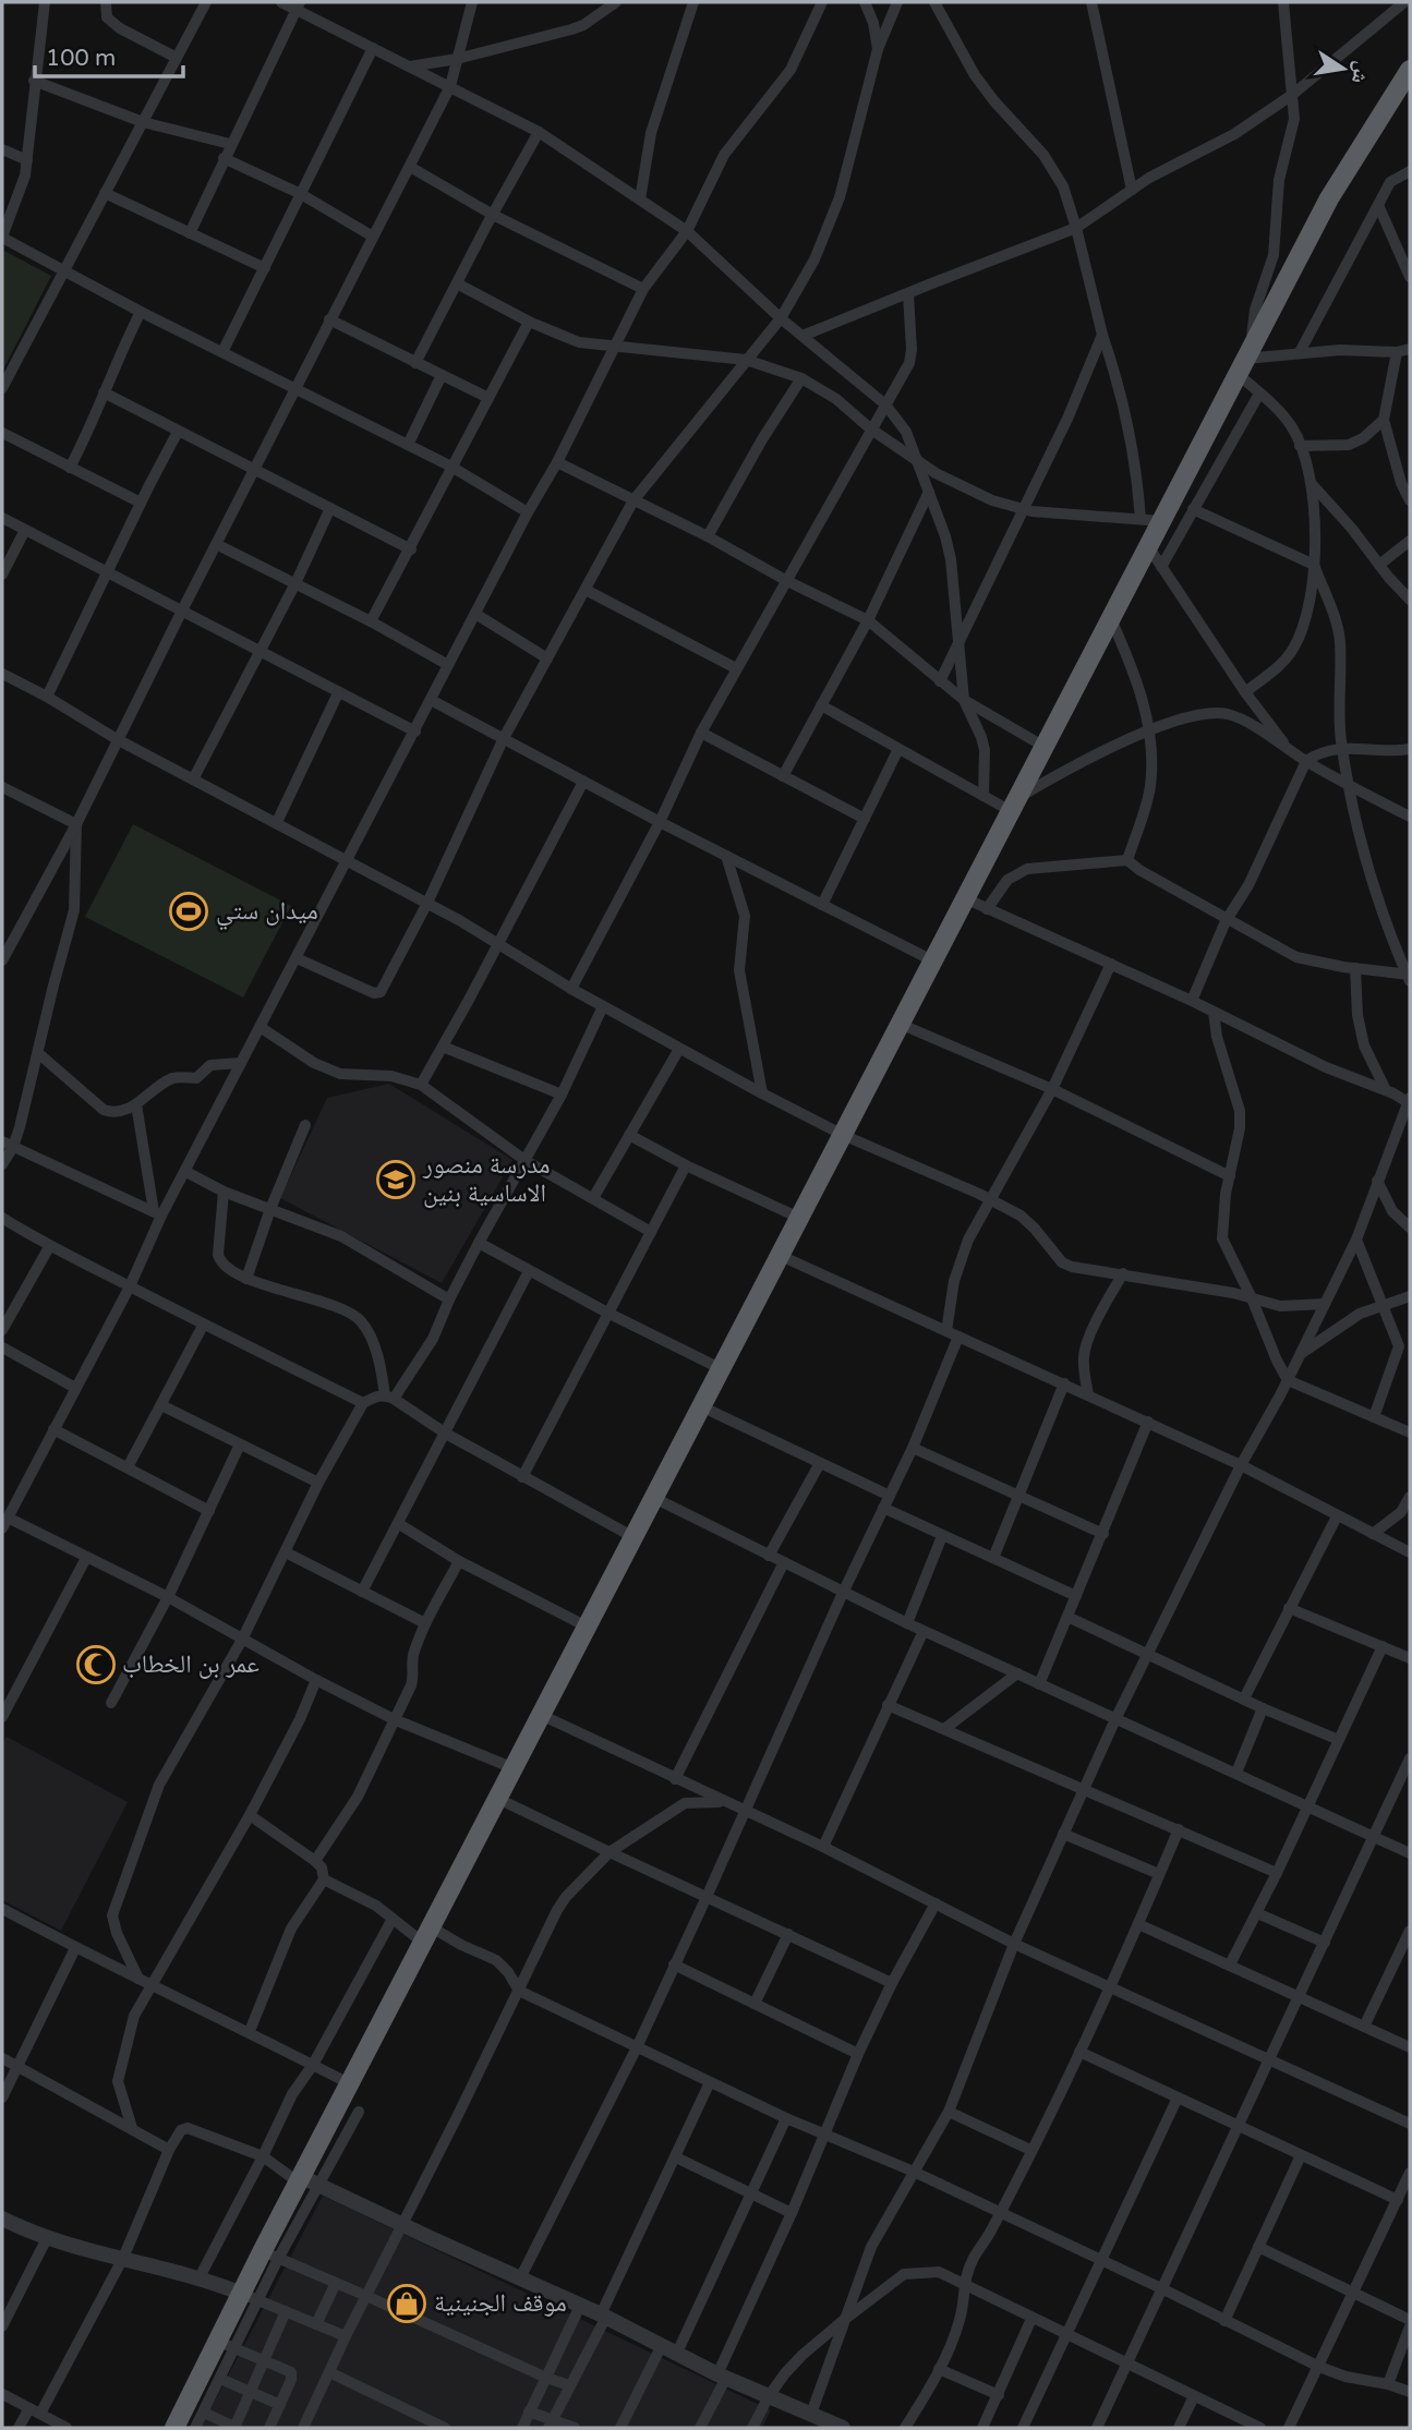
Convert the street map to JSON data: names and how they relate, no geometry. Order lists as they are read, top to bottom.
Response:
{
  "places": {
    "sports": ["ميدان ستي"],
    "school or university": ["مدرسة منصور الاساسية بنين"],
    "mosque": ["عمر بن الخطاب"],
    "shop": ["موقف الجنينية"]
  },
  "scale_bar": "100 m",
  "north": "right"
}
